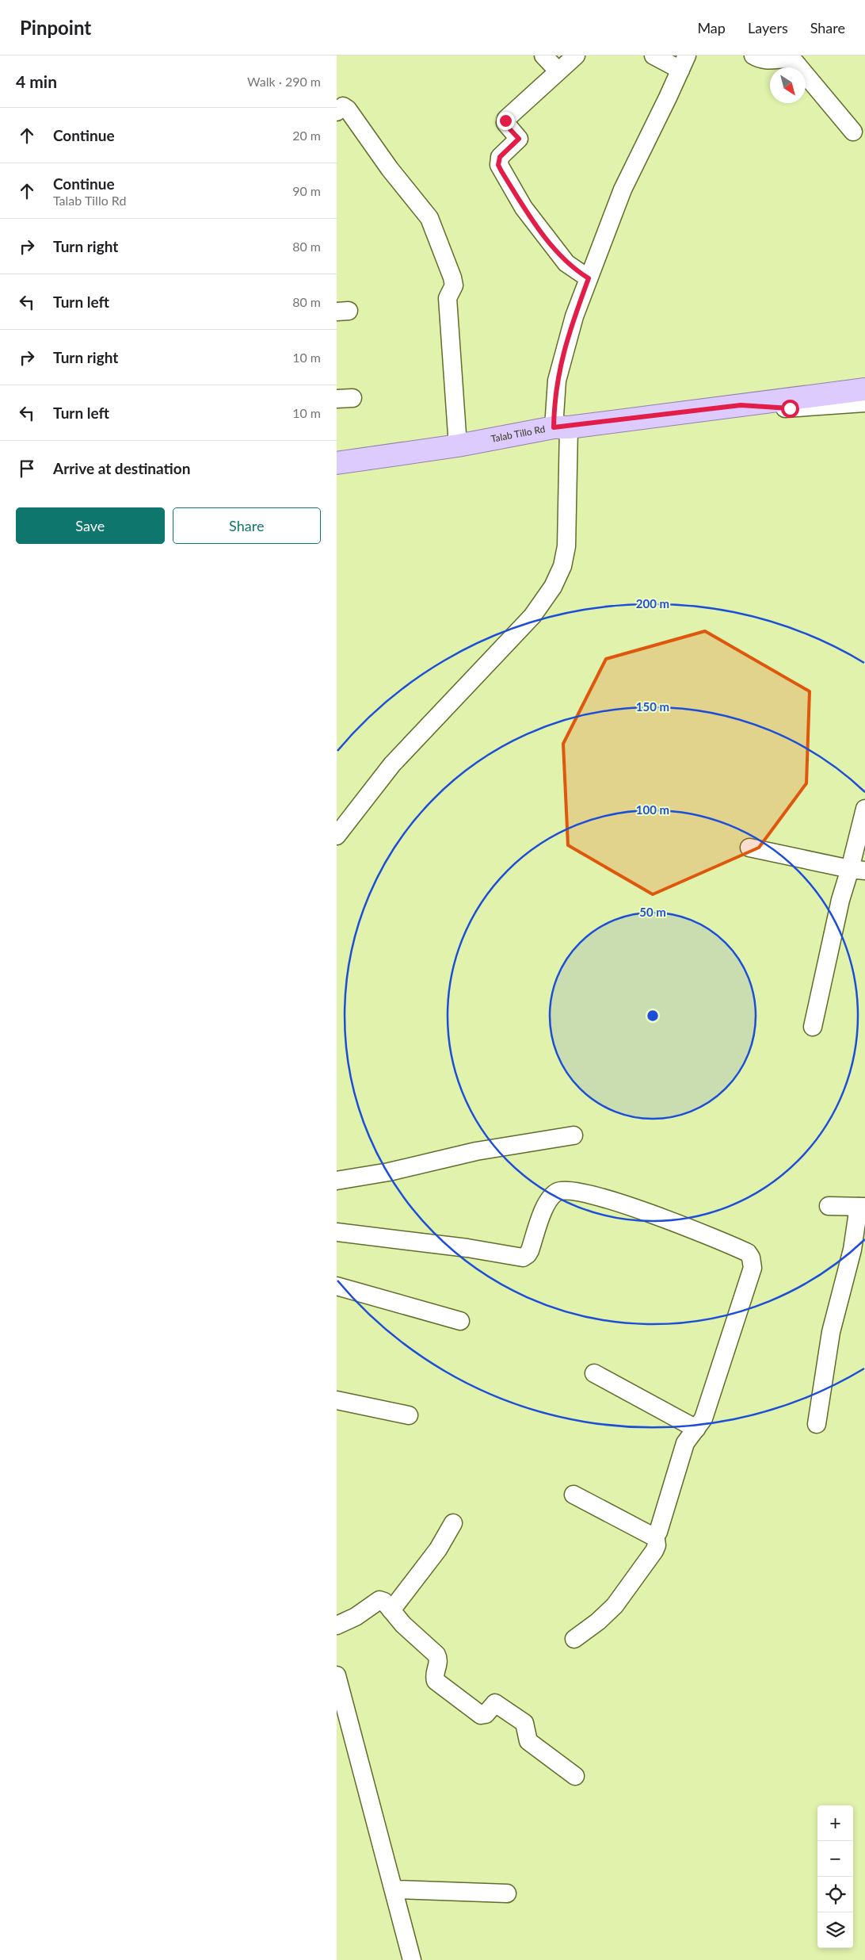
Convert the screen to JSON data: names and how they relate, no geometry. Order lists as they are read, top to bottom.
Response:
{
  "streets": {
    "main road": ["Talab Tillo Rd"]
  },
  "north": "bottom right",
  "page": {
    "header": "Pinpoint",
    "nav": ["Map", "Layers", "Share"],
    "heading": ["4 min", "Walk · 290 m"],
    "list": [
      ["Continue", "20 m"],
      ["Continue", "Talab Tillo Rd", "90 m"],
      ["Turn right", "80 m"],
      ["Turn left", "80 m"],
      ["Turn right", "10 m"],
      ["Turn left", "10 m"],
      "Arrive at destination"
    ],
    "buttons": ["Save", "Share"],
    "map_buttons": ["+", "−"]
  },
  "rings": [
    "200 m",
    "150 m",
    "100 m",
    "50 m"
  ]
}
